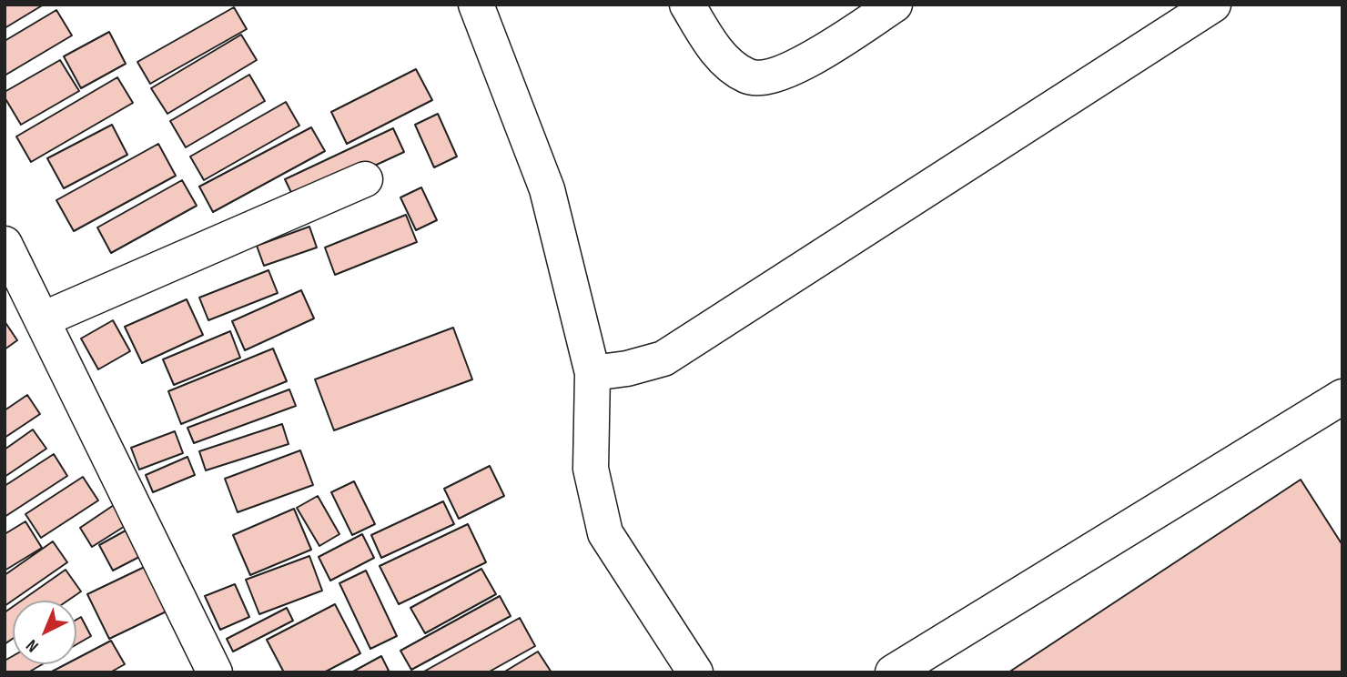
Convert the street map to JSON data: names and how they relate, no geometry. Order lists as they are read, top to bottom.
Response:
{
  "north": "bottom left"
}
